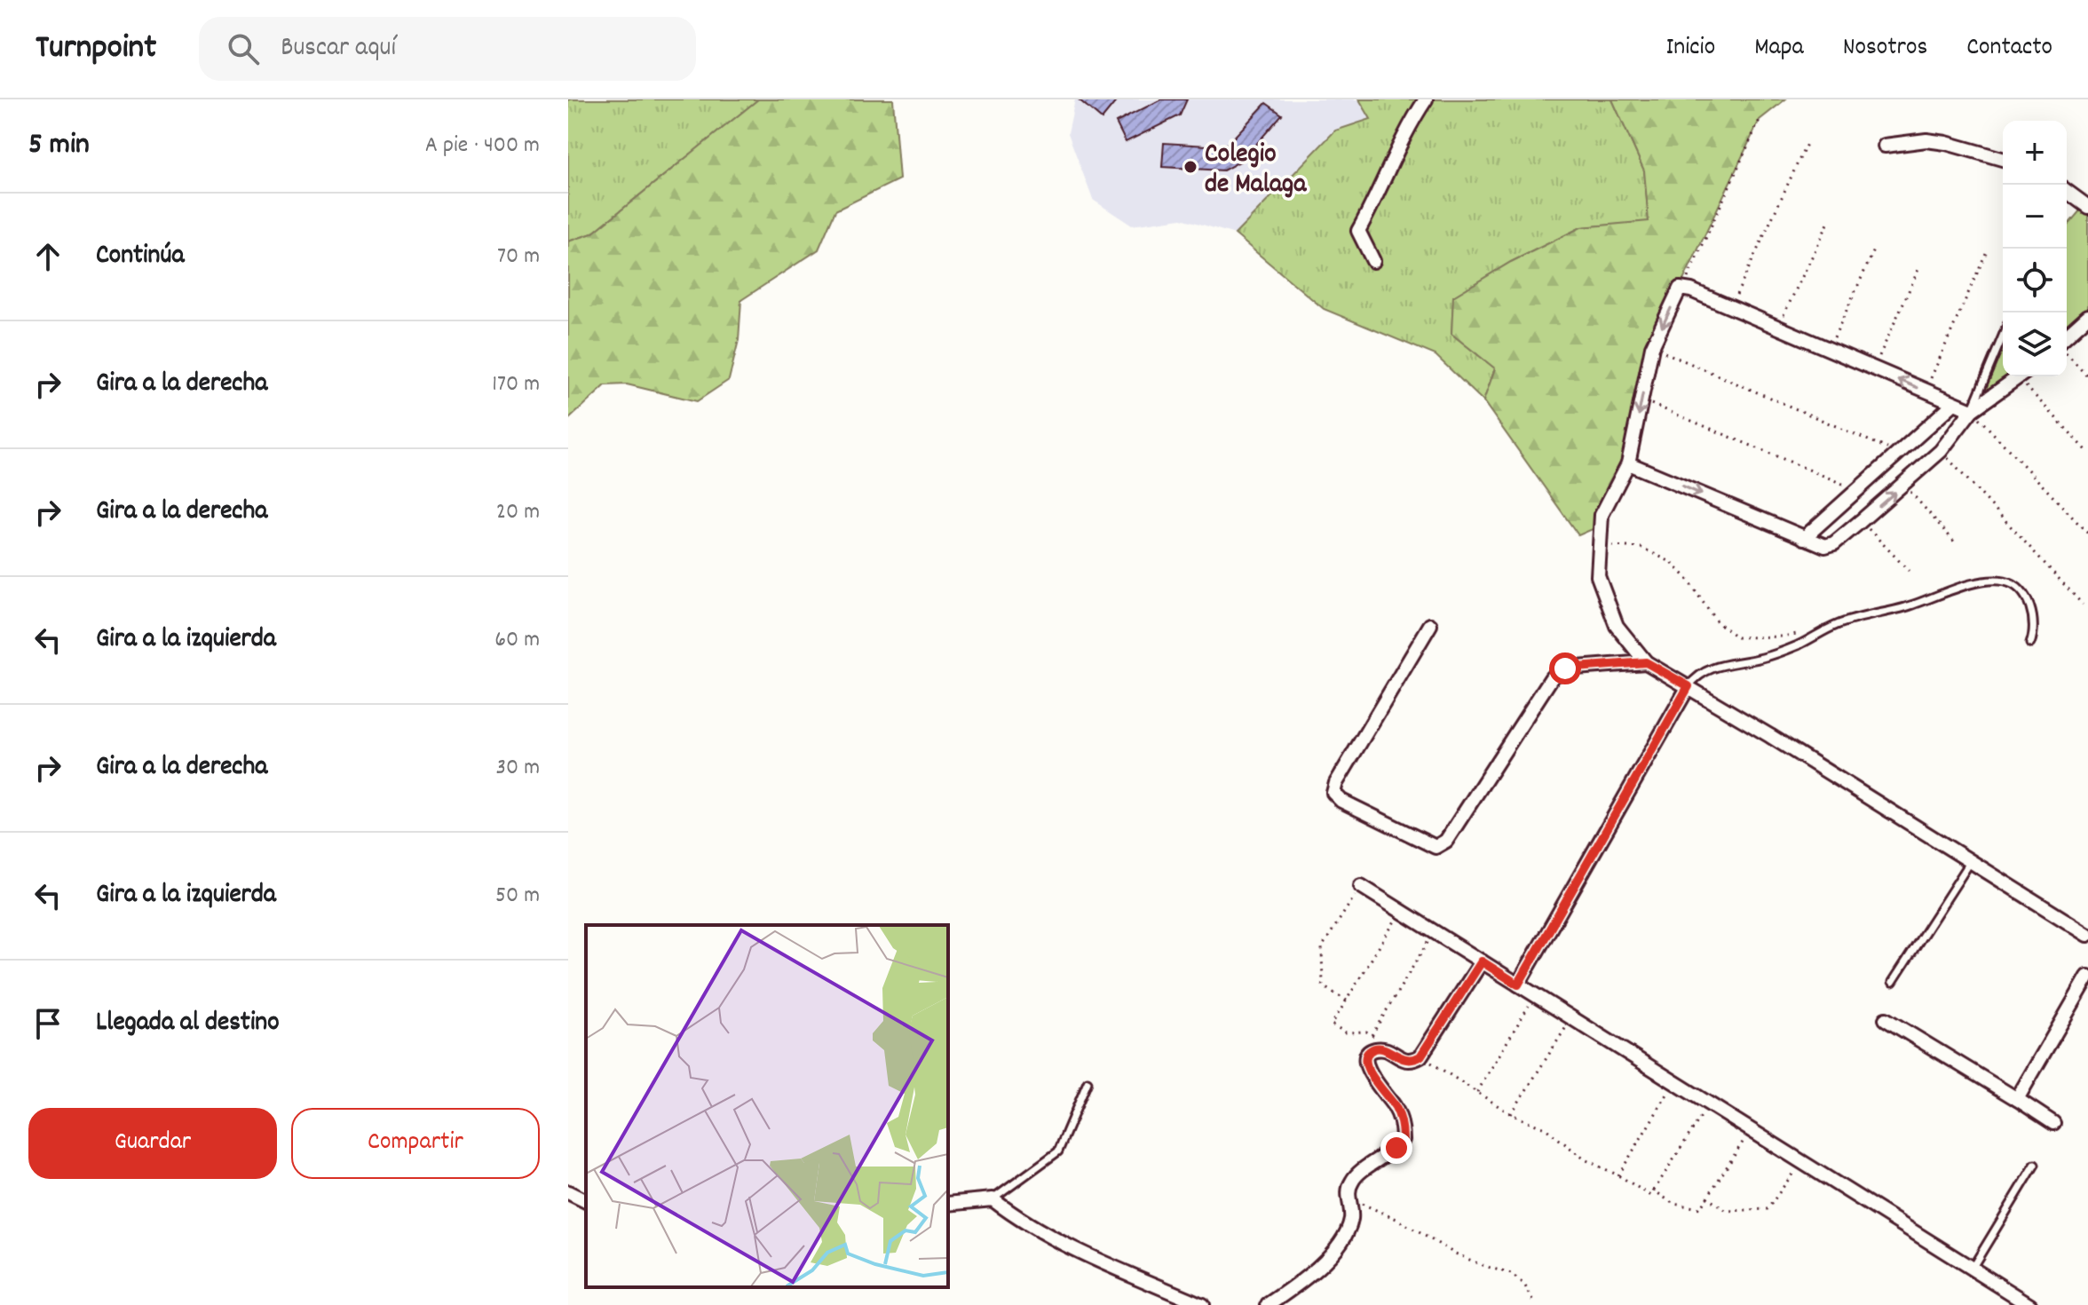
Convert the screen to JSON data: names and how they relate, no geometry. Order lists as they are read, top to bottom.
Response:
{
  "places": ["Colegio de Malaga"],
  "page": {
    "header": "Turnpoint",
    "search": "Buscar aquí",
    "nav": [
      "Inicio",
      "Mapa",
      "Nosotros",
      "Contacto"
    ],
    "heading": ["5 min", "A pie · 400 m"],
    "map_buttons": ["+", "−"],
    "list": [
      ["Continúa", "70 m"],
      ["Gira a la derecha", "170 m"],
      ["Gira a la derecha", "20 m"],
      ["Gira a la izquierda", "60 m"],
      ["Gira a la derecha", "30 m"],
      ["Gira a la izquierda", "50 m"],
      "Llegada al destino"
    ],
    "buttons": ["Guardar", "Compartir"]
  }
}
